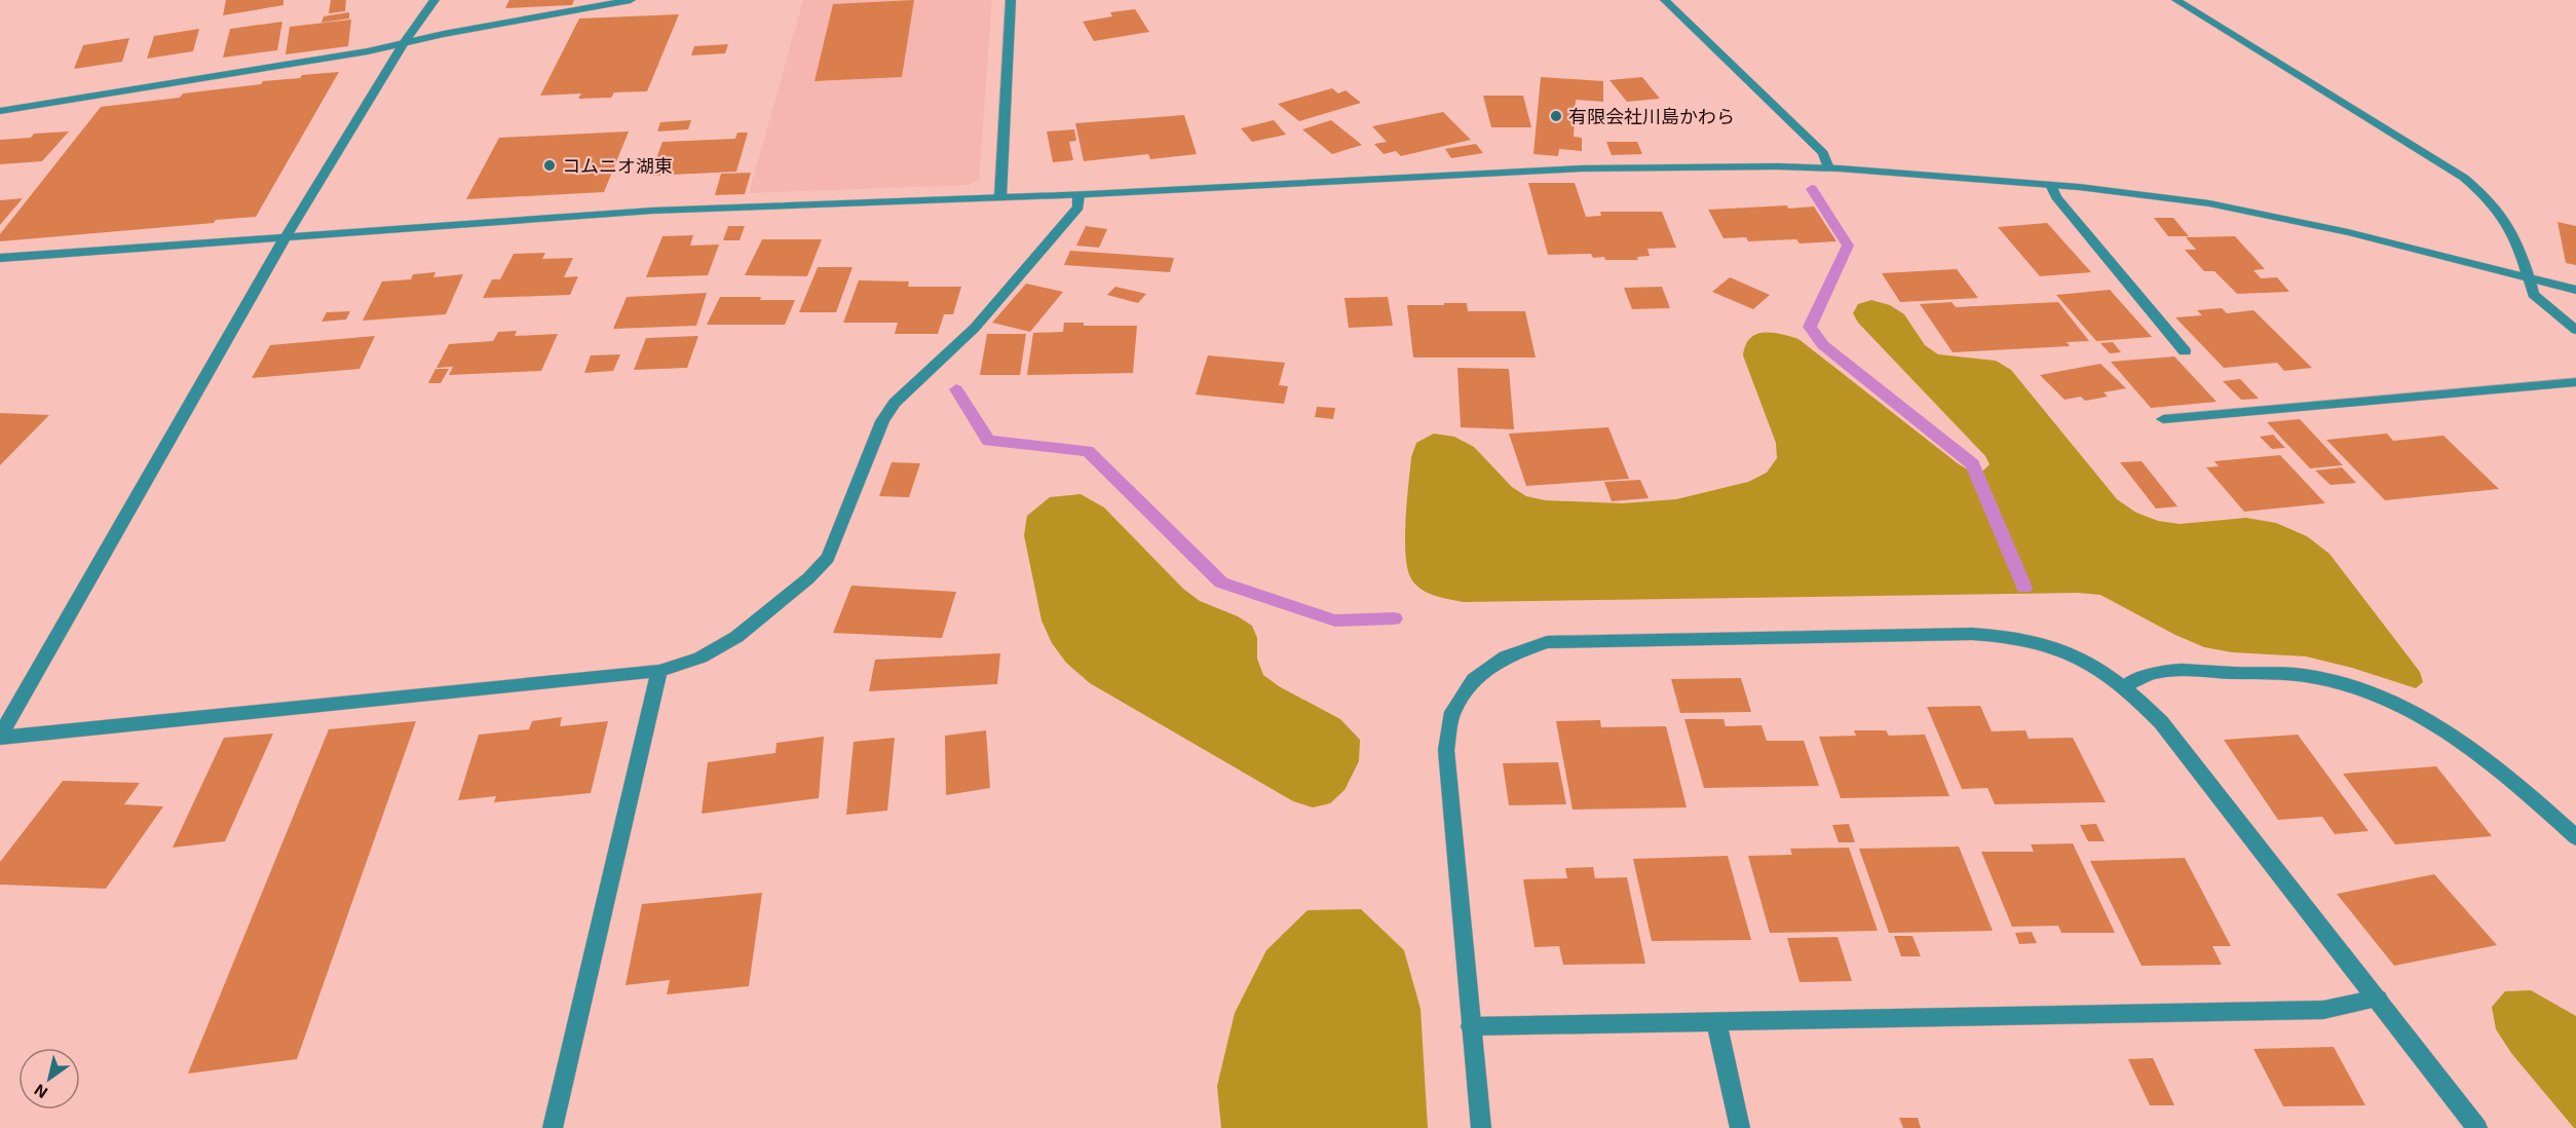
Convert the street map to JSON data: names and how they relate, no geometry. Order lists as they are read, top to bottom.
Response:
{
  "places": ["有限会社川島かわら", "コムニオ湖東"],
  "north": "bottom left"
}
